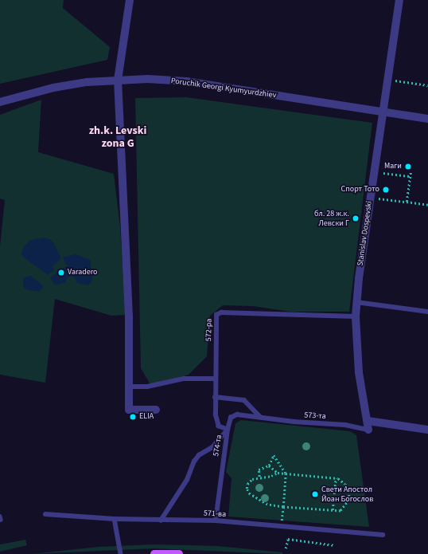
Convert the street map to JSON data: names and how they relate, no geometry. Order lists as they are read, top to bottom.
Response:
{
  "streets": {
    "street": ["Poruchik Georgi Kyumyurdzhiev", "Stanislav Dospevski"],
    "lane": [
      "572-ра",
      "573-та",
      "574-та",
      "571-ва"
    ]
  },
  "crossings": [
    ["Poruchik Georgi Kyumyurdzhiev", "Stanislav Dospevski"],
    ["Stanislav Dospevski", "572-ра"],
    ["Stanislav Dospevski", "573-та"],
    ["572-ра", "574-та"],
    ["573-та", "574-та"],
    ["574-та", "571-ва"]
  ],
  "districts": ["zh.k. Levski zona G"],
  "places": [
    "Маги",
    "Спорт Тото",
    "бл. 28 ж.к. Левски Г",
    "Varadero",
    "ELIA",
    "Свети Апостол Йоан Богослов"
  ]
}
